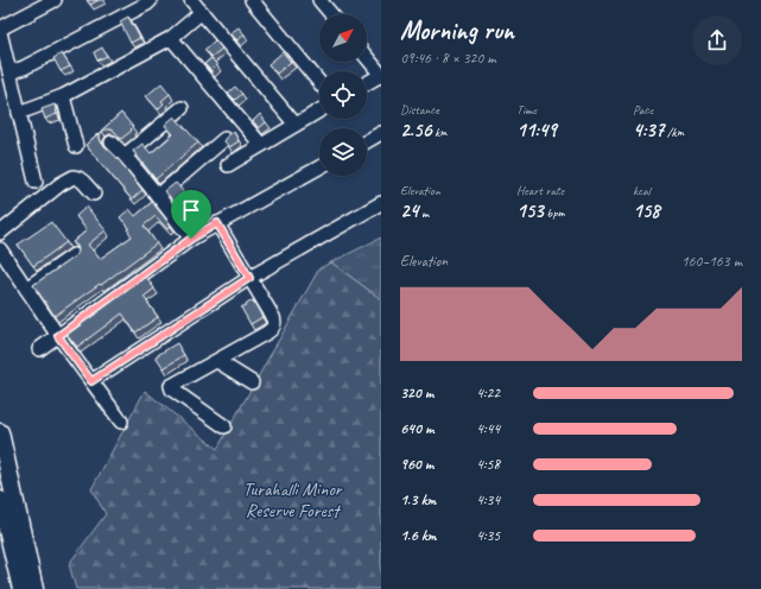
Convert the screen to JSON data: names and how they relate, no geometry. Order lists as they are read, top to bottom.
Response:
{
  "parks": ["Turahalli Minor Reserve Forest"],
  "north": "top right",
  "page": {
    "heading": ["Morning run", "09:46 · 8 × 320 m"],
    "stats": [
      ["Distance", "2.56 km"],
      ["Time", "11:49"],
      ["Pace", "4:37 /km"],
      ["Elevation", "24 m"],
      ["Heart rate", "153 bpm"],
      ["kcal", "158"]
    ],
    "chart": ["Elevation", "160–163 m"],
    "list": [
      {
        "name": "320 m",
        "note": "4:22"
      },
      {
        "name": "640 m",
        "note": "4:44"
      },
      {
        "name": "960 m",
        "note": "4:58"
      },
      {
        "name": "1.3 km",
        "note": "4:34"
      },
      {
        "name": "1.6 km",
        "note": "4:35"
      }
    ]
  }
}
